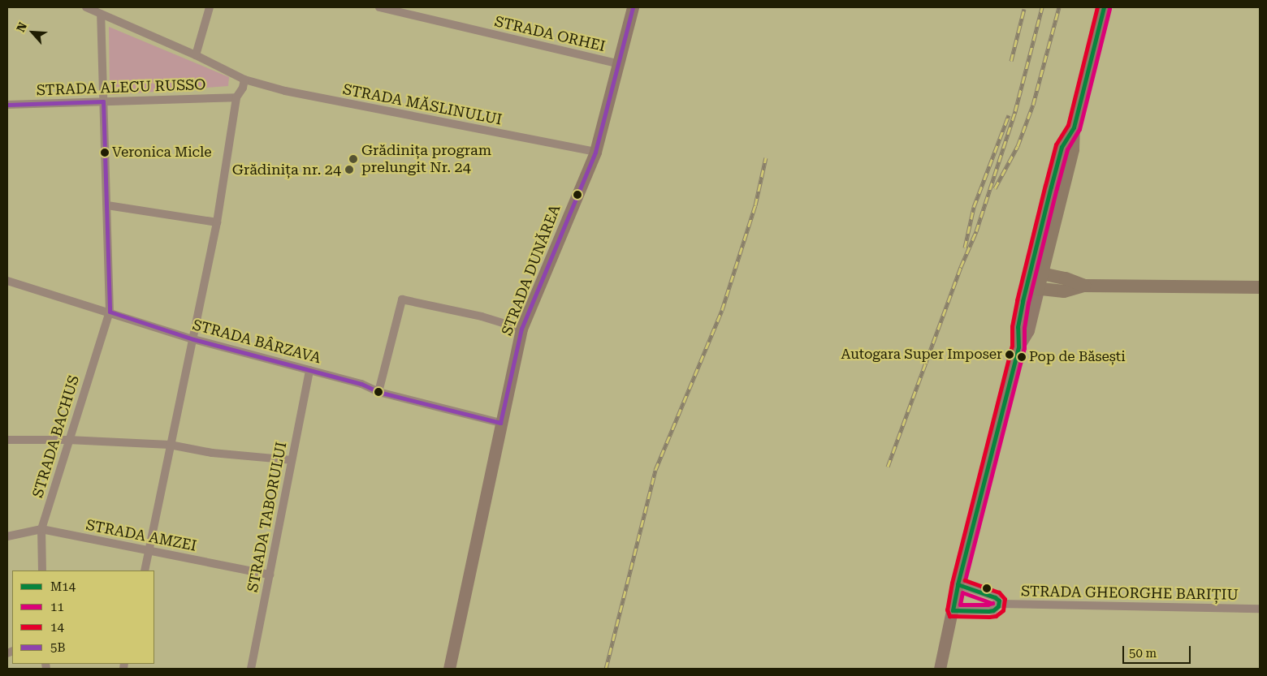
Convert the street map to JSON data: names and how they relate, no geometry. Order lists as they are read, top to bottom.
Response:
{
  "streets": {
    "street": [
      "STRADA ORHEI",
      "STRADA ALECU RUSSO",
      "STRADA MĂSLINULUI",
      "STRADA DUNĂREA",
      "STRADA BÂRZAVA",
      "STRADA BACHUS",
      "STRADA TABORULUI",
      "STRADA AMZEI",
      "STRADA GHEORGHE BARIȚIU"
    ]
  },
  "crossings": [
    ["STRADA ORHEI", "STRADA DUNĂREA"],
    ["STRADA ALECU RUSSO", "STRADA BACHUS"],
    ["STRADA MĂSLINULUI", "STRADA DUNĂREA"],
    ["STRADA MĂSLINULUI", "STRADA BACHUS"],
    ["STRADA DUNĂREA", "STRADA BÂRZAVA"],
    ["STRADA BÂRZAVA", "STRADA BACHUS"],
    ["STRADA BÂRZAVA", "STRADA TABORULUI"],
    ["STRADA BACHUS", "STRADA AMZEI"],
    ["STRADA TABORULUI", "STRADA AMZEI"]
  ],
  "places": [
    "Veronica Micle",
    "Grădinița program prelungit Nr. 24",
    "Grădinița nr. 24",
    "Autogara Super Imposer",
    "Pop de Băsești"
  ],
  "lines": [
    "transit line M14",
    "transit line 14",
    "transit line 5B",
    "transit line 11"
  ],
  "legend": [
    "M14",
    "11",
    "14",
    "5B"
  ],
  "scale_bar": "50 m",
  "north": "top left"
}
